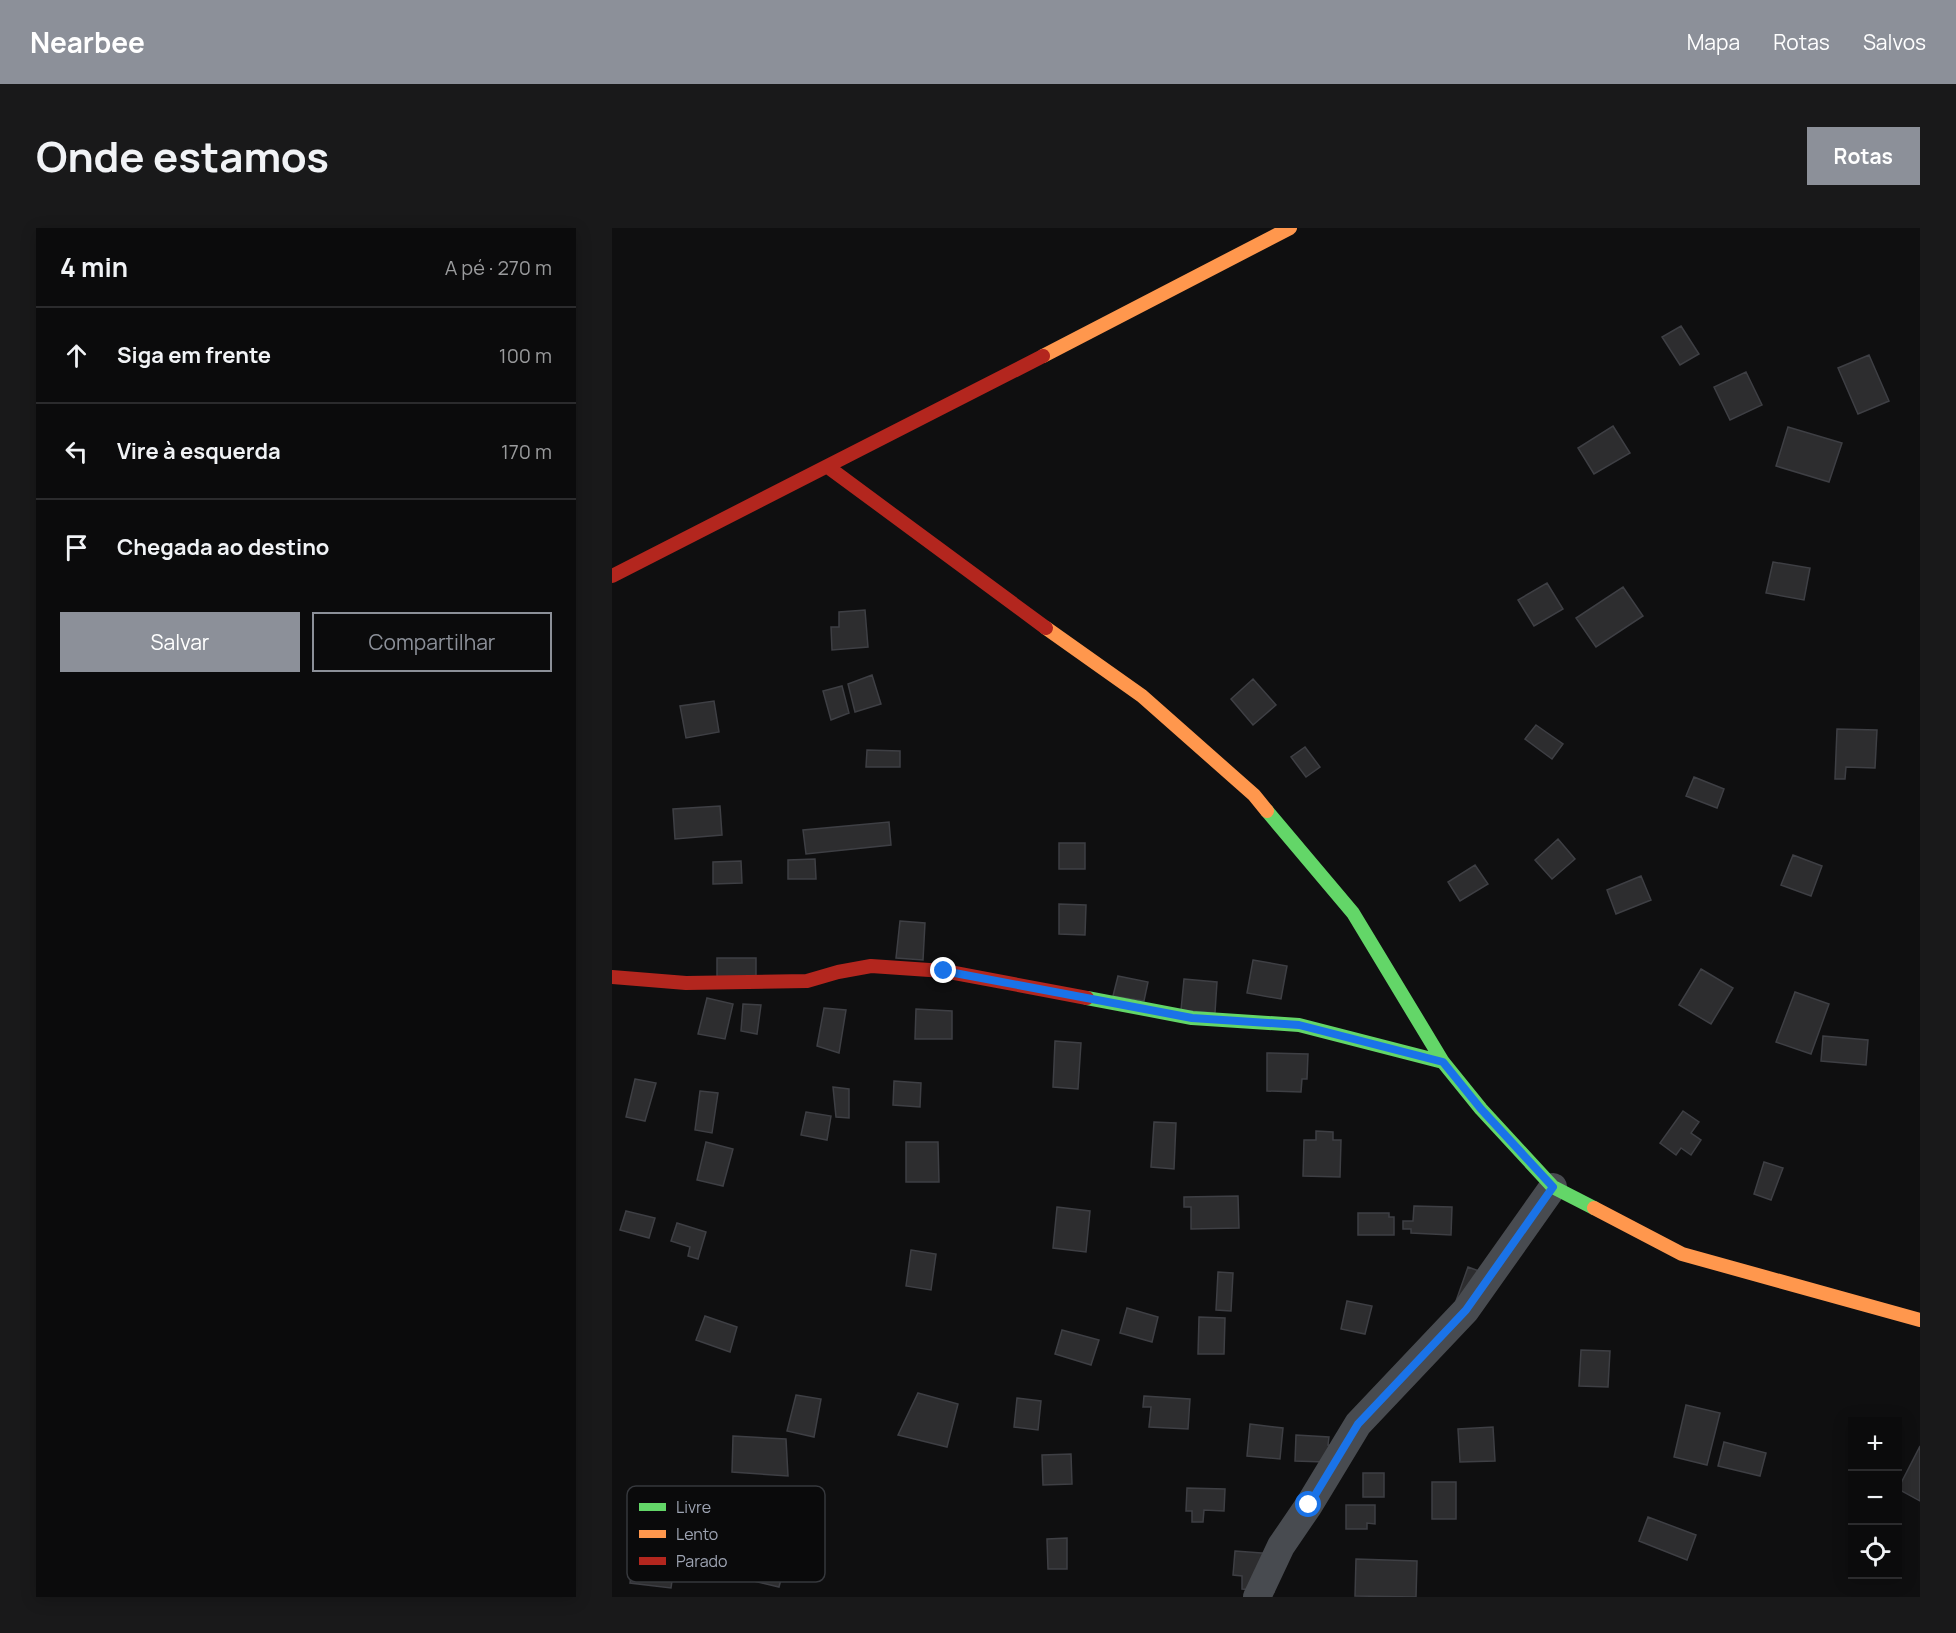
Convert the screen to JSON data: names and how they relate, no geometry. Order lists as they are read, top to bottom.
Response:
{
  "legend": ["Livre", "Lento", "Parado"],
  "page": {
    "header": "Nearbee",
    "nav": ["Mapa", "Rotas", "Salvos"],
    "title": "Onde estamos",
    "buttons": [
      "Rotas",
      ["Salvar", "Compartilhar"]
    ],
    "heading": ["4 min", "A pé · 270 m"],
    "list": [
      ["Siga em frente", "100 m"],
      ["Vire à esquerda", "170 m"],
      "Chegada ao destino"
    ],
    "map_buttons": ["+", "−"]
  }
}
